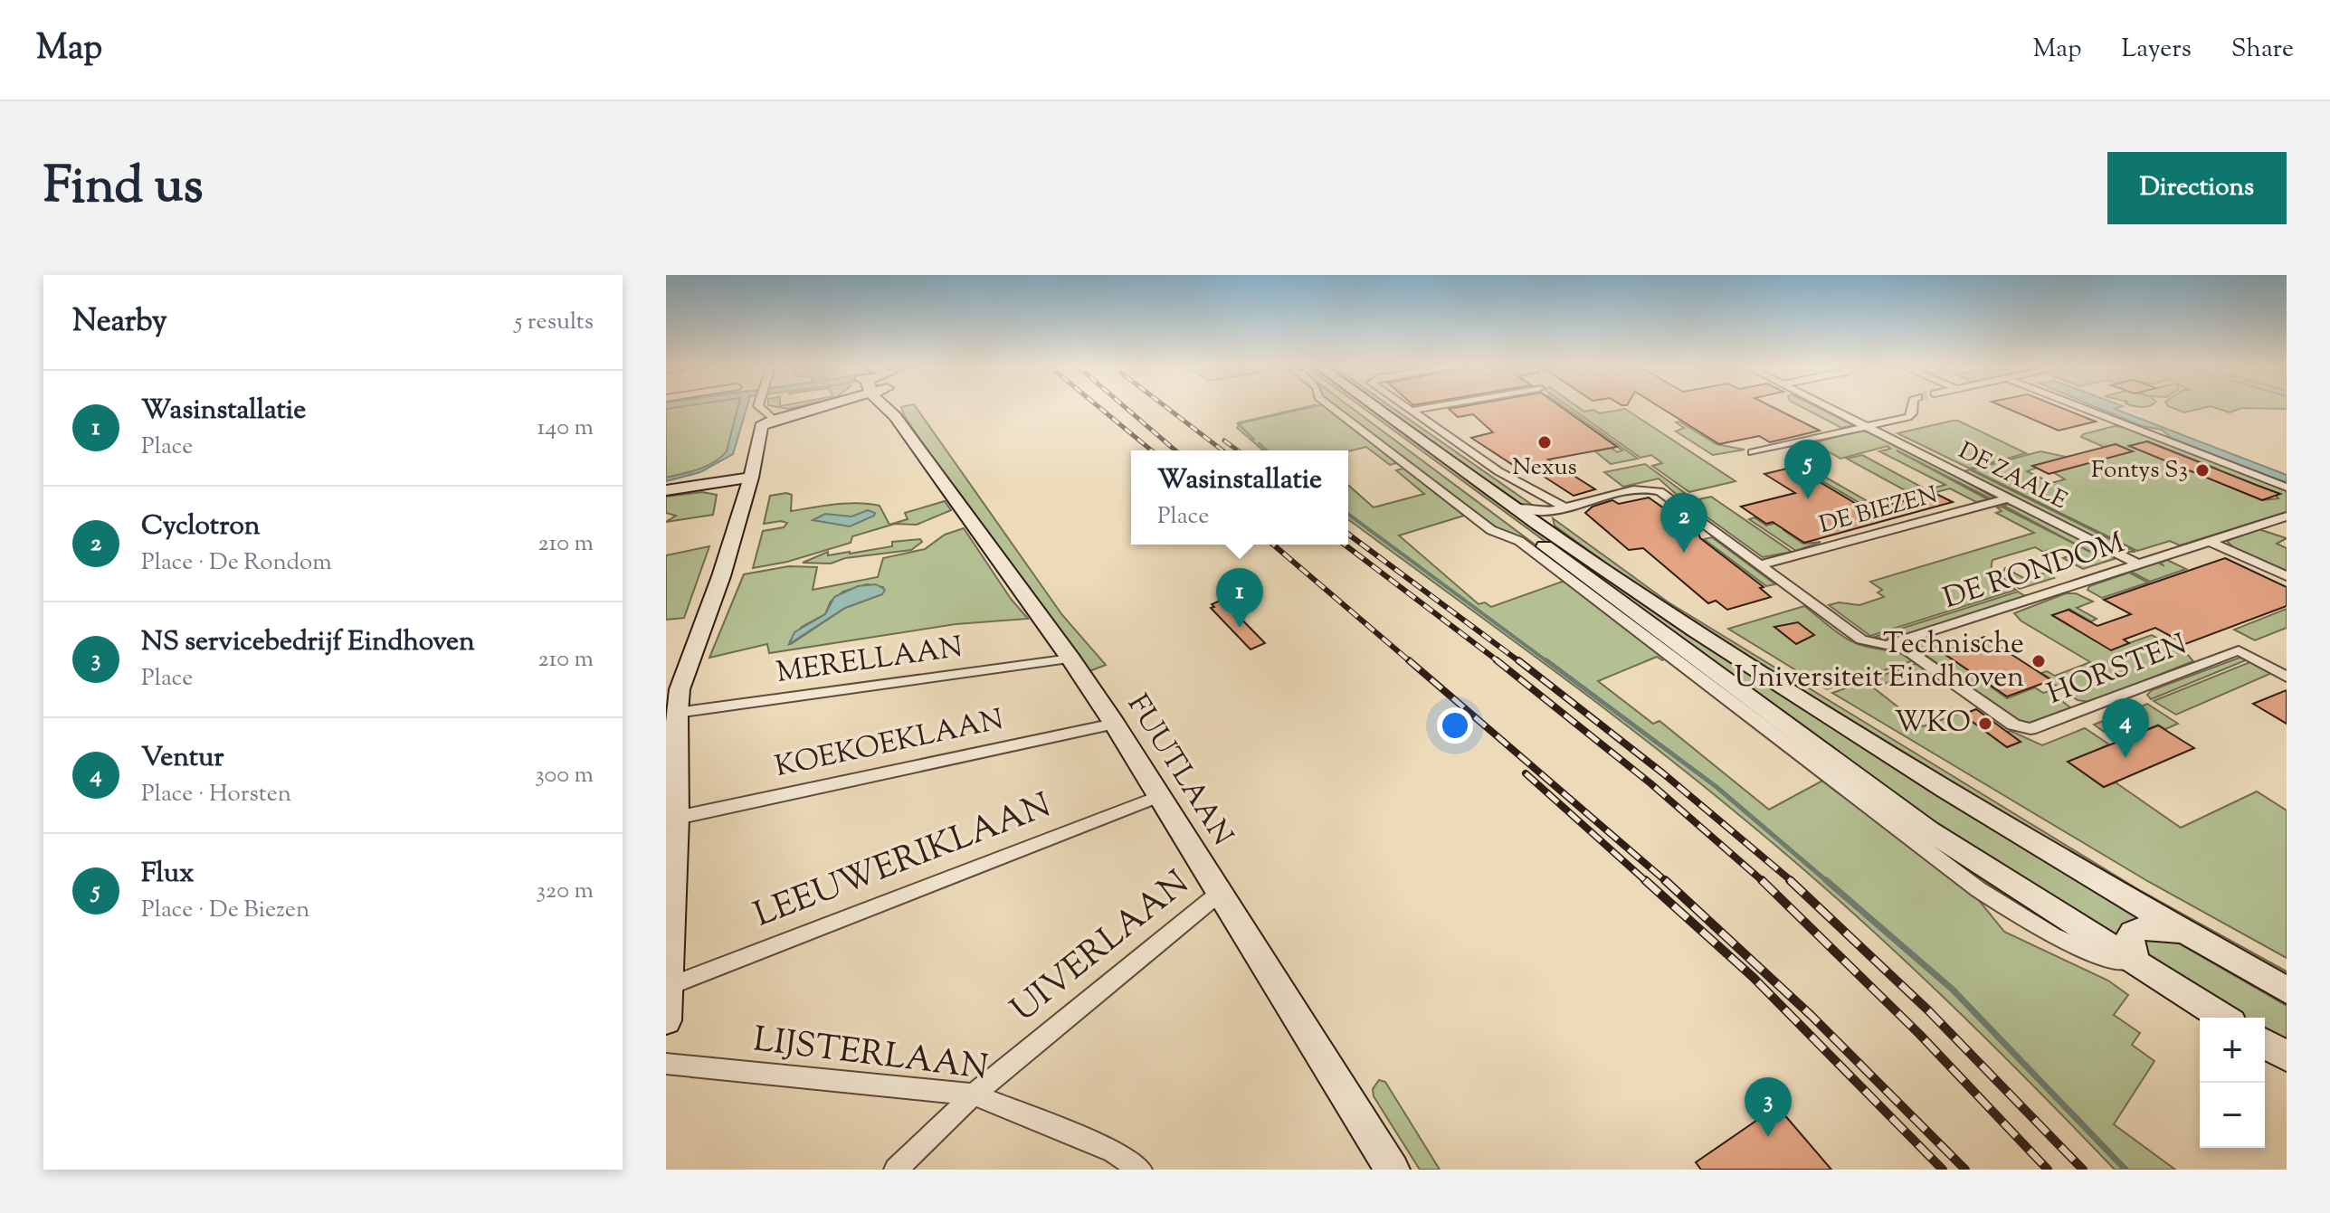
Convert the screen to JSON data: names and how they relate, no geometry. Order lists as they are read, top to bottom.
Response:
{
  "streets": {
    "street": [
      "DE ZAALE",
      "DE BIEZEN",
      "DE RONDOM",
      "MERELLAAN",
      "HORSTEN",
      "KOEKOEKLAAN",
      "FUUTLAAN",
      "LEEUWERIKLAAN",
      "UIVERLAAN",
      "LIJSTERLAAN"
    ]
  },
  "crossings": [
    ["DE ZAALE", "DE BIEZEN"],
    ["DE ZAALE", "DE RONDOM"],
    ["DE BIEZEN", "DE RONDOM"],
    ["DE RONDOM", "HORSTEN"],
    ["MERELLAAN", "FUUTLAAN"],
    ["KOEKOEKLAAN", "FUUTLAAN"],
    ["FUUTLAAN", "LEEUWERIKLAAN"],
    ["FUUTLAAN", "UIVERLAAN"],
    ["UIVERLAAN", "LIJSTERLAAN"]
  ],
  "places": [
    "Nexus",
    "Fontys S3",
    "Technische Universiteit Eindhoven",
    "WKO"
  ],
  "page": {
    "header": "Map",
    "nav": ["Map", "Layers", "Share"],
    "title": "Find us",
    "buttons": "Directions",
    "heading": ["Nearby", "5 results"],
    "list": [
      {
        "mark": "1",
        "name": "Wasinstallatie",
        "note": "Place",
        "value": "140 m"
      },
      {
        "mark": "2",
        "name": "Cyclotron",
        "note": "Place · De Rondom",
        "value": "210 m"
      },
      {
        "mark": "3",
        "name": "NS servicebedrijf Eindhoven",
        "note": "Place",
        "value": "210 m"
      },
      {
        "mark": "4",
        "name": "Ventur",
        "note": "Place · Horsten",
        "value": "300 m"
      },
      {
        "mark": "5",
        "name": "Flux",
        "note": "Place · De Biezen",
        "value": "320 m"
      }
    ],
    "pins": [
      "5",
      "2",
      "1",
      "4",
      "3"
    ],
    "popup": ["Wasinstallatie", "Place"],
    "map_buttons": ["+", "−"]
  }
}
